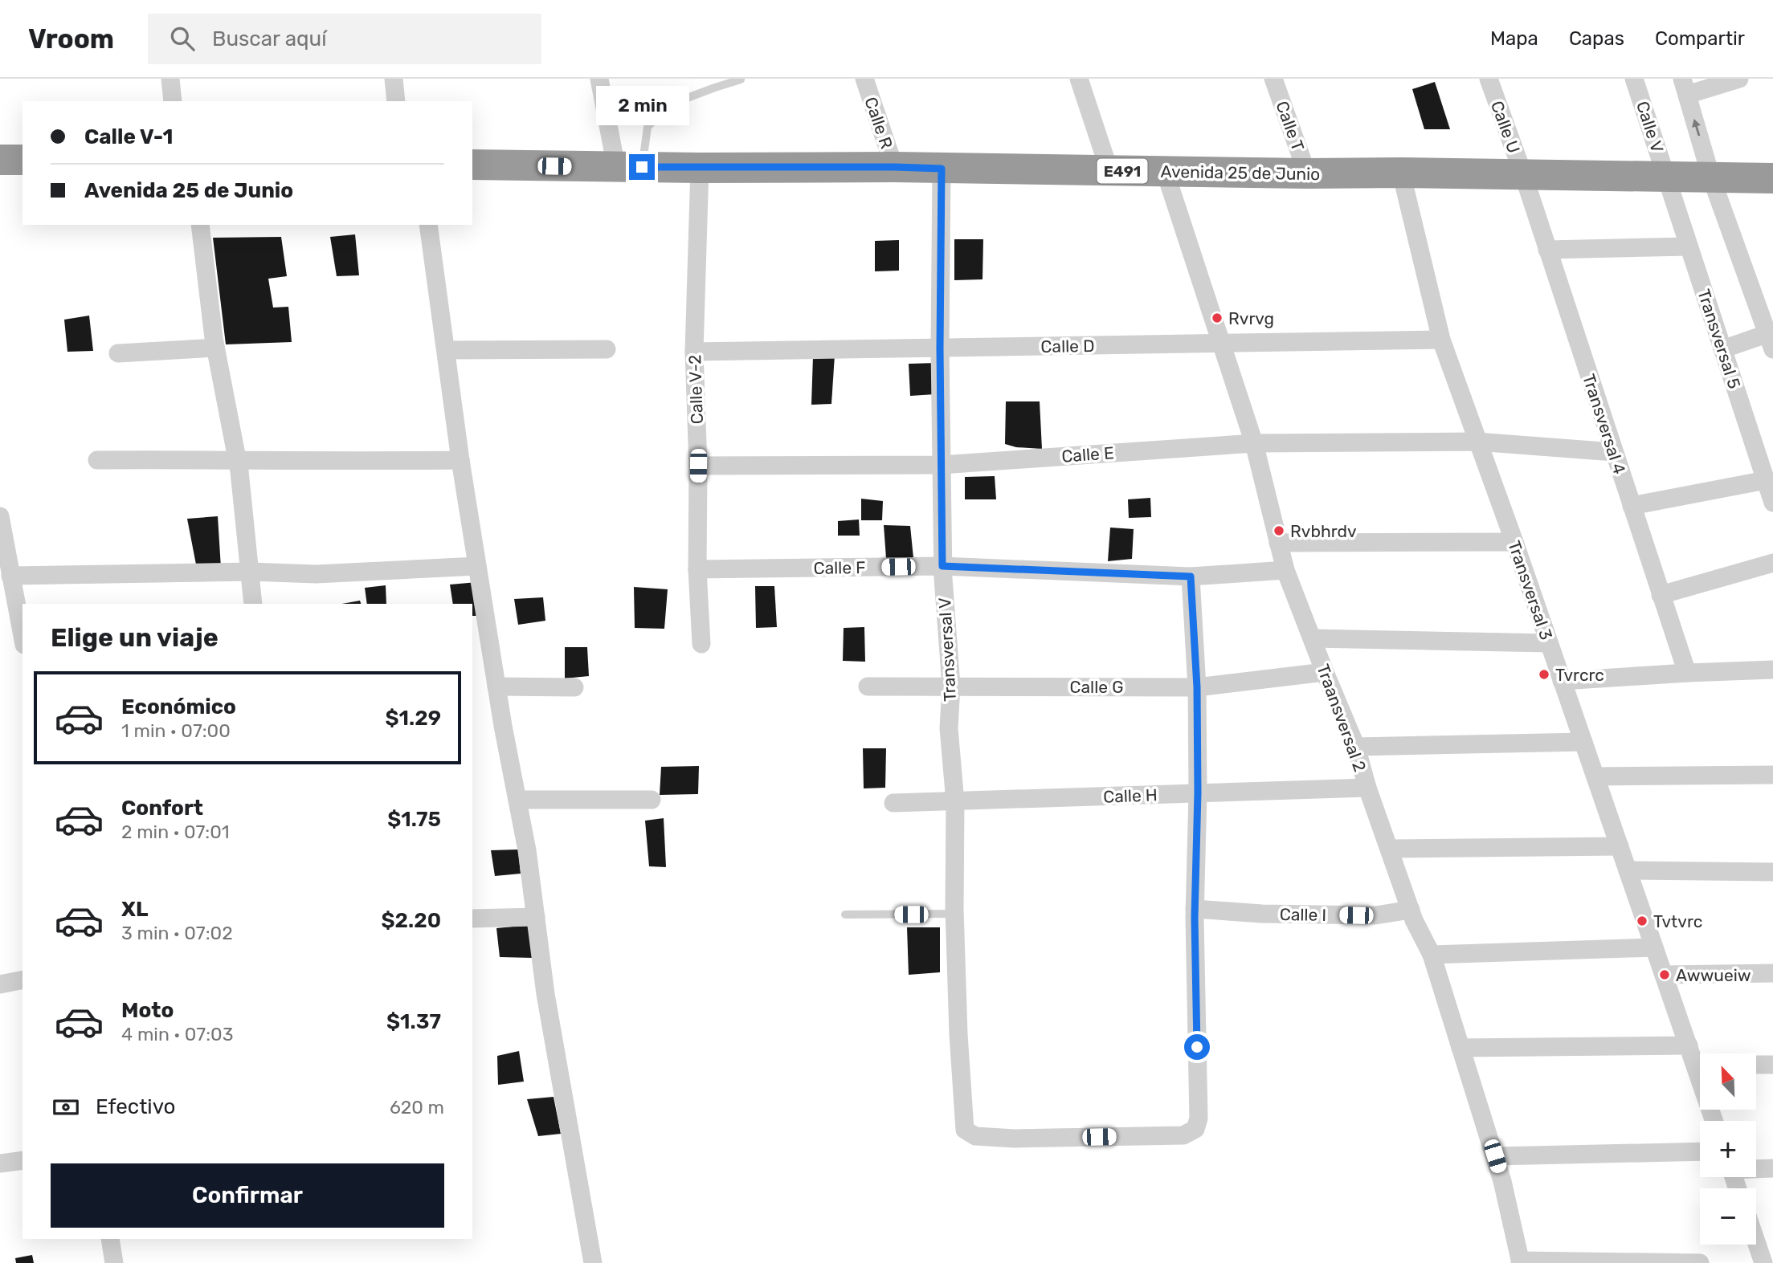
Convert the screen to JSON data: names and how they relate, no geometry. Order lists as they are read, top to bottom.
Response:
{
  "streets": {
    "highway": ["E491", "Avenida 25 de Junio"],
    "street": [
      "Calle R",
      "Calle T",
      "Calle U",
      "Calle V",
      "Transversal 5",
      "Calle D",
      "Calle V-2",
      "Transversal 4",
      "Calle E",
      "Calle F",
      "Transversal 3",
      "Transversal V",
      "Calle G",
      "Traansversal 2",
      "Calle H",
      "Calle I"
    ]
  },
  "crossings": [
    ["Calle R", "Avenida 25 de Junio"],
    ["Calle T", "Avenida 25 de Junio"],
    ["Calle U", "Avenida 25 de Junio"],
    ["Calle U", "Transversal 4"],
    ["Calle V", "Avenida 25 de Junio"],
    ["Calle V", "Transversal 5"],
    ["Avenida 25 de Junio", "Transversal 5"],
    ["Avenida 25 de Junio", "Calle V-2"],
    ["Avenida 25 de Junio", "Transversal 4"],
    ["Avenida 25 de Junio", "Transversal 3"],
    ["Avenida 25 de Junio", "Transversal V"],
    ["Avenida 25 de Junio", "Traansversal 2"],
    ["Calle D", "Calle V-2"],
    ["Calle D", "Transversal 3"],
    ["Calle D", "Transversal V"],
    ["Calle D", "Traansversal 2"],
    ["Calle V-2", "Calle E"],
    ["Calle V-2", "Calle F"],
    ["Transversal 4", "Calle E"],
    ["Calle E", "Transversal 3"],
    ["Calle E", "Transversal V"],
    ["Calle E", "Traansversal 2"],
    ["Calle F", "Transversal V"],
    ["Calle F", "Traansversal 2"],
    ["Transversal V", "Calle G"],
    ["Transversal V", "Calle H"],
    ["Transversal V", "Calle I"],
    ["Calle G", "Traansversal 2"],
    ["Traansversal 2", "Calle H"],
    ["Traansversal 2", "Calle I"]
  ],
  "places": [
    "Rvrvg",
    "Rvbhrdv",
    "Tvrcrc",
    "Tvtvrc",
    "Awwueiw"
  ],
  "north": "top left",
  "page": {
    "header": "Vroom",
    "search": "Buscar aquí",
    "nav": ["Mapa", "Capas", "Compartir"],
    "bubble": "2 min",
    "banner": ["Calle V-1", "Avenida 25 de Junio"],
    "heading": "Elige un viaje",
    "list": [
      {
        "name": "Económico",
        "note": "1 min · 07:00",
        "value": "$1.29"
      },
      {
        "name": "Confort",
        "note": "2 min · 07:01",
        "value": "$1.75"
      },
      {
        "name": "XL",
        "note": "3 min · 07:02",
        "value": "$2.20"
      },
      {
        "name": "Moto",
        "note": "4 min · 07:03",
        "value": "$1.37"
      }
    ],
    "map_buttons": ["+", "−"],
    "pay": ["Efectivo", "620 m"],
    "buttons": "Confirmar"
  }
}
